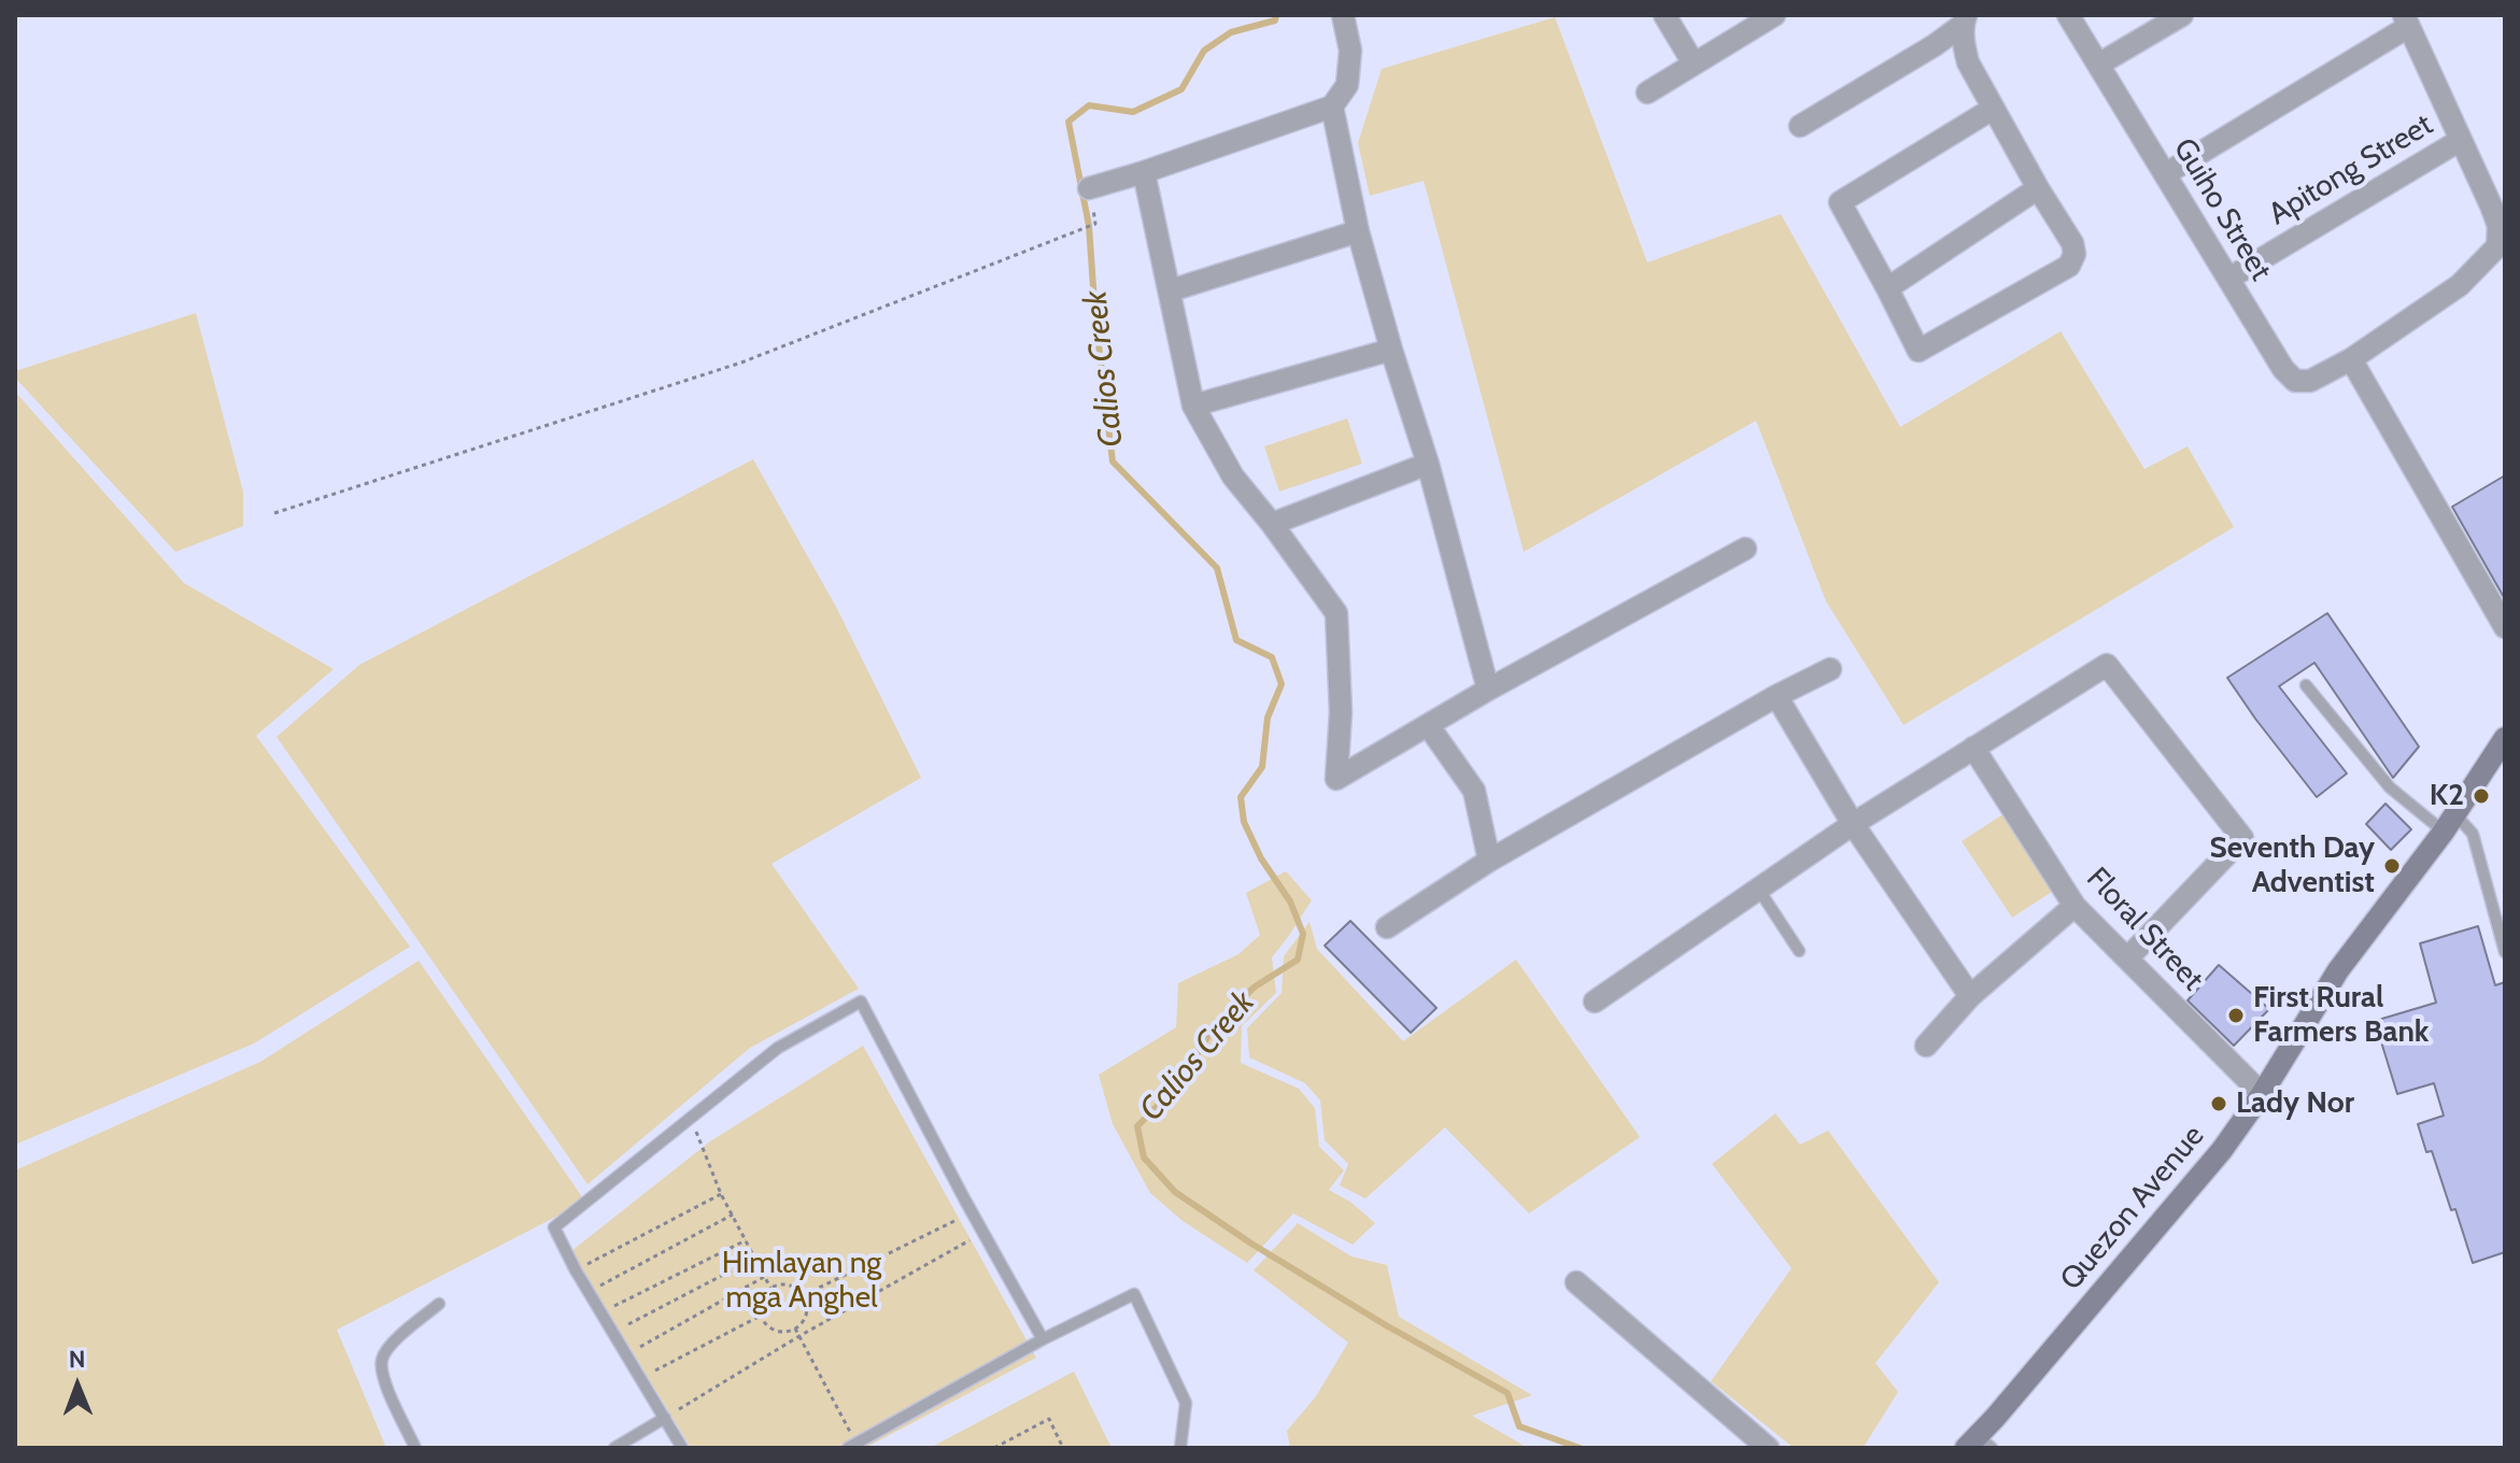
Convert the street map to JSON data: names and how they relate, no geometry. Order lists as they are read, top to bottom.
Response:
{
  "streets": {
    "main road": ["Quezon Avenue"],
    "street": ["Apitong Street", "Guiho Street", "Floral Street"]
  },
  "crossings": [
    ["Apitong Street", "Guiho Street"],
    ["Floral Street", "Quezon Avenue"]
  ],
  "water": ["Calios Creek"],
  "parks": ["Himlayan ng mga Anghel"],
  "places": [
    "K2",
    "Seventh Day Adventist",
    "First Rural Farmers Bank",
    "Lady Nor"
  ],
  "north": "top"
}
